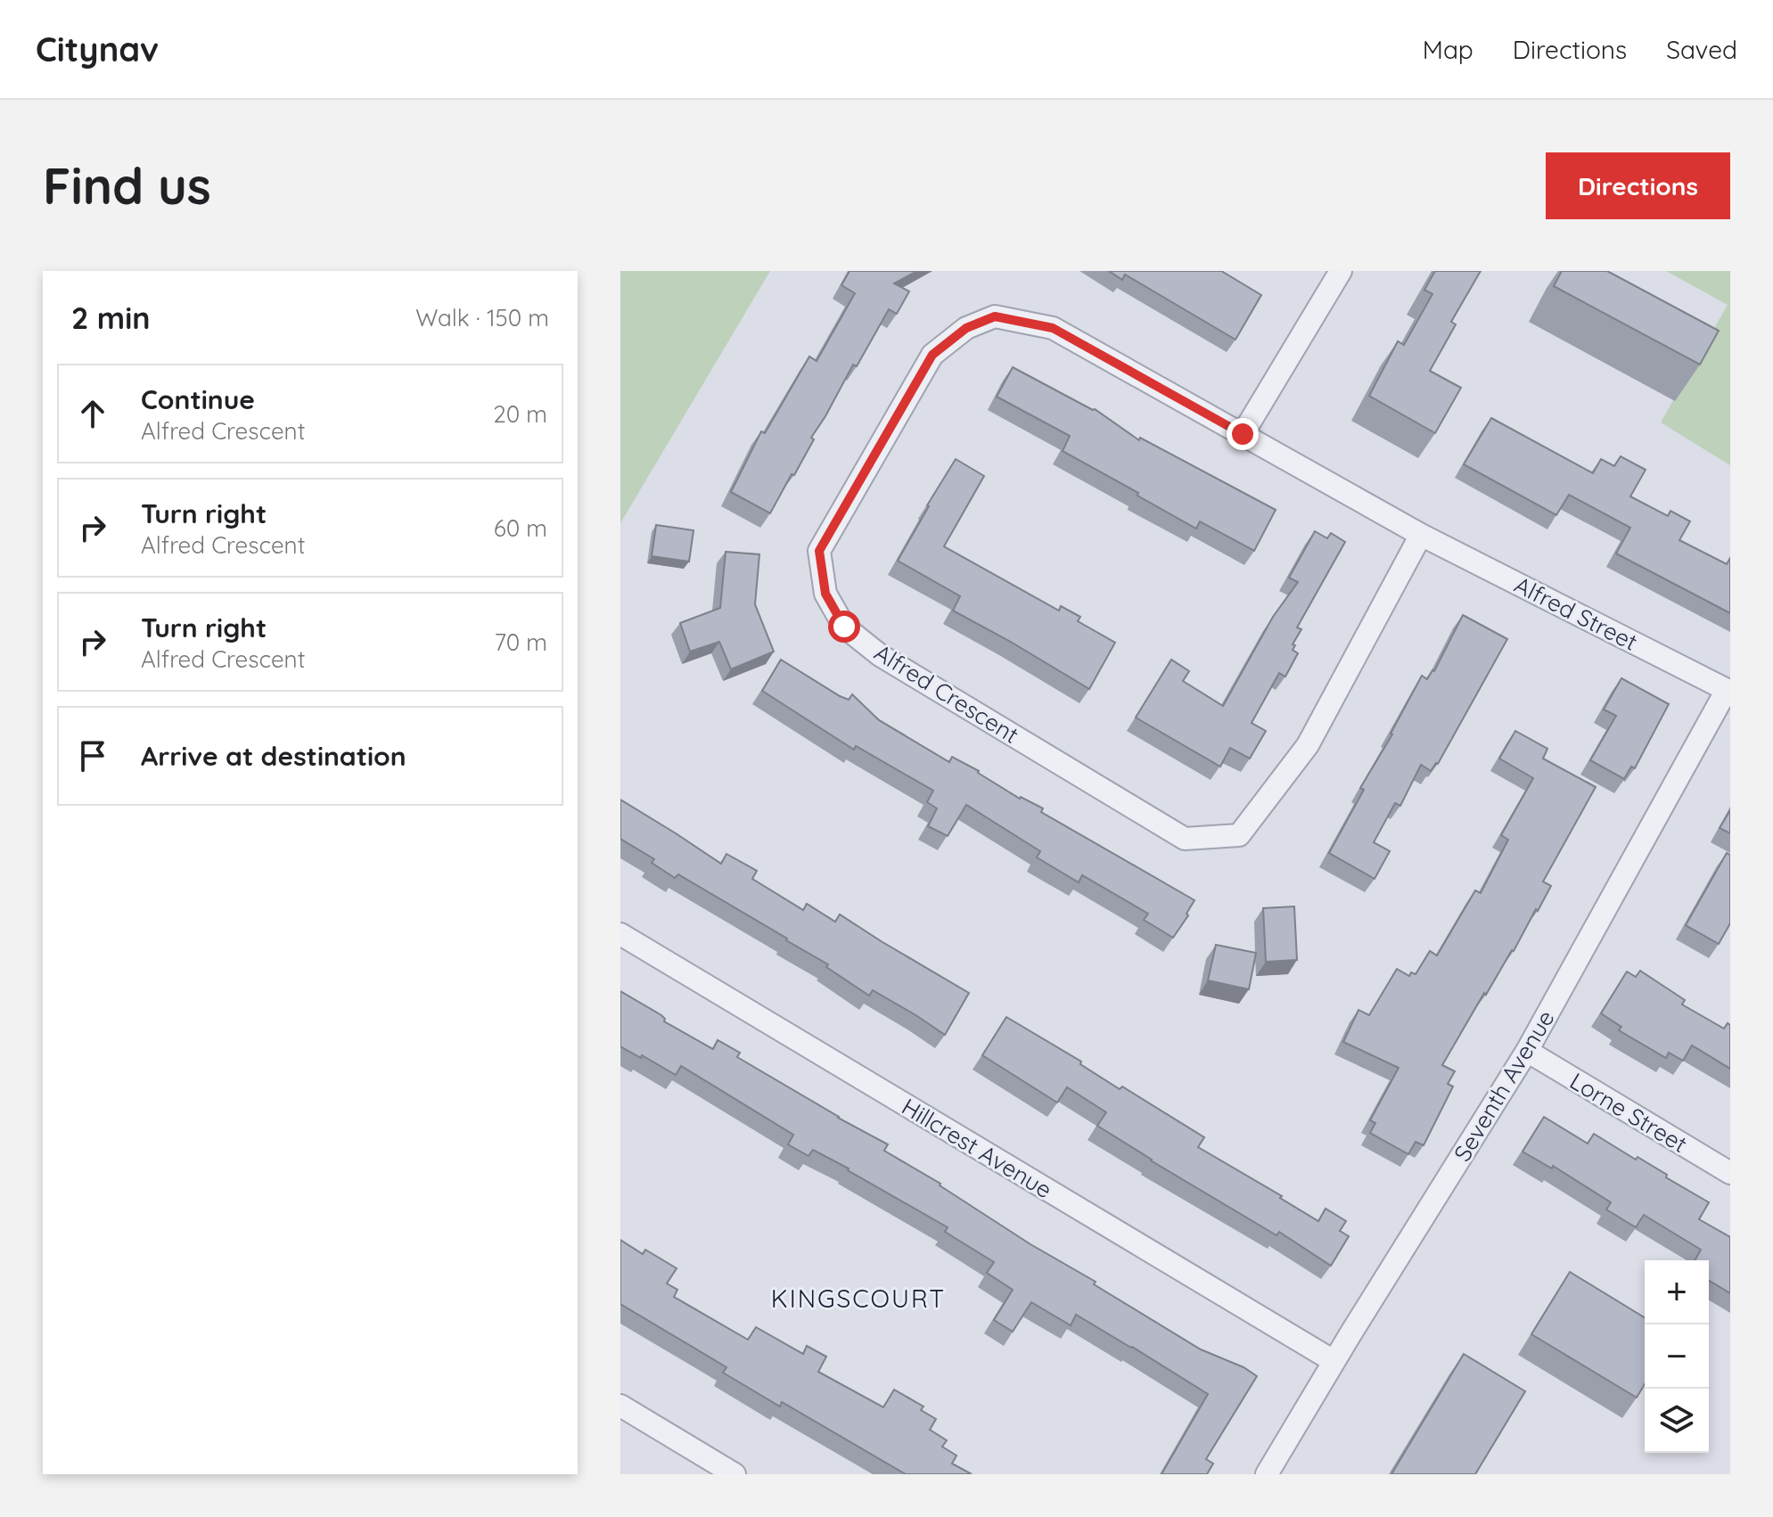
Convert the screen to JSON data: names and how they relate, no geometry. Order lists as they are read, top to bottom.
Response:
{
  "streets": {
    "street": [
      "Alfred Street",
      "Alfred Crescent",
      "Seventh Avenue",
      "Lorne Street",
      "Hillcrest Avenue"
    ]
  },
  "crossings": [
    ["Alfred Street", "Alfred Crescent"],
    ["Alfred Street", "Seventh Avenue"],
    ["Seventh Avenue", "Lorne Street"],
    ["Seventh Avenue", "Hillcrest Avenue"]
  ],
  "districts": ["KINGSCOURT"],
  "page": {
    "header": "Citynav",
    "nav": ["Map", "Directions", "Saved"],
    "buttons": "Directions",
    "title": "Find us",
    "heading": ["2 min", "Walk · 150 m"],
    "list": [
      ["Continue", "Alfred Crescent", "20 m"],
      ["Turn right", "Alfred Crescent", "60 m"],
      ["Turn right", "Alfred Crescent", "70 m"],
      "Arrive at destination"
    ],
    "map_buttons": ["+", "−"]
  }
}
